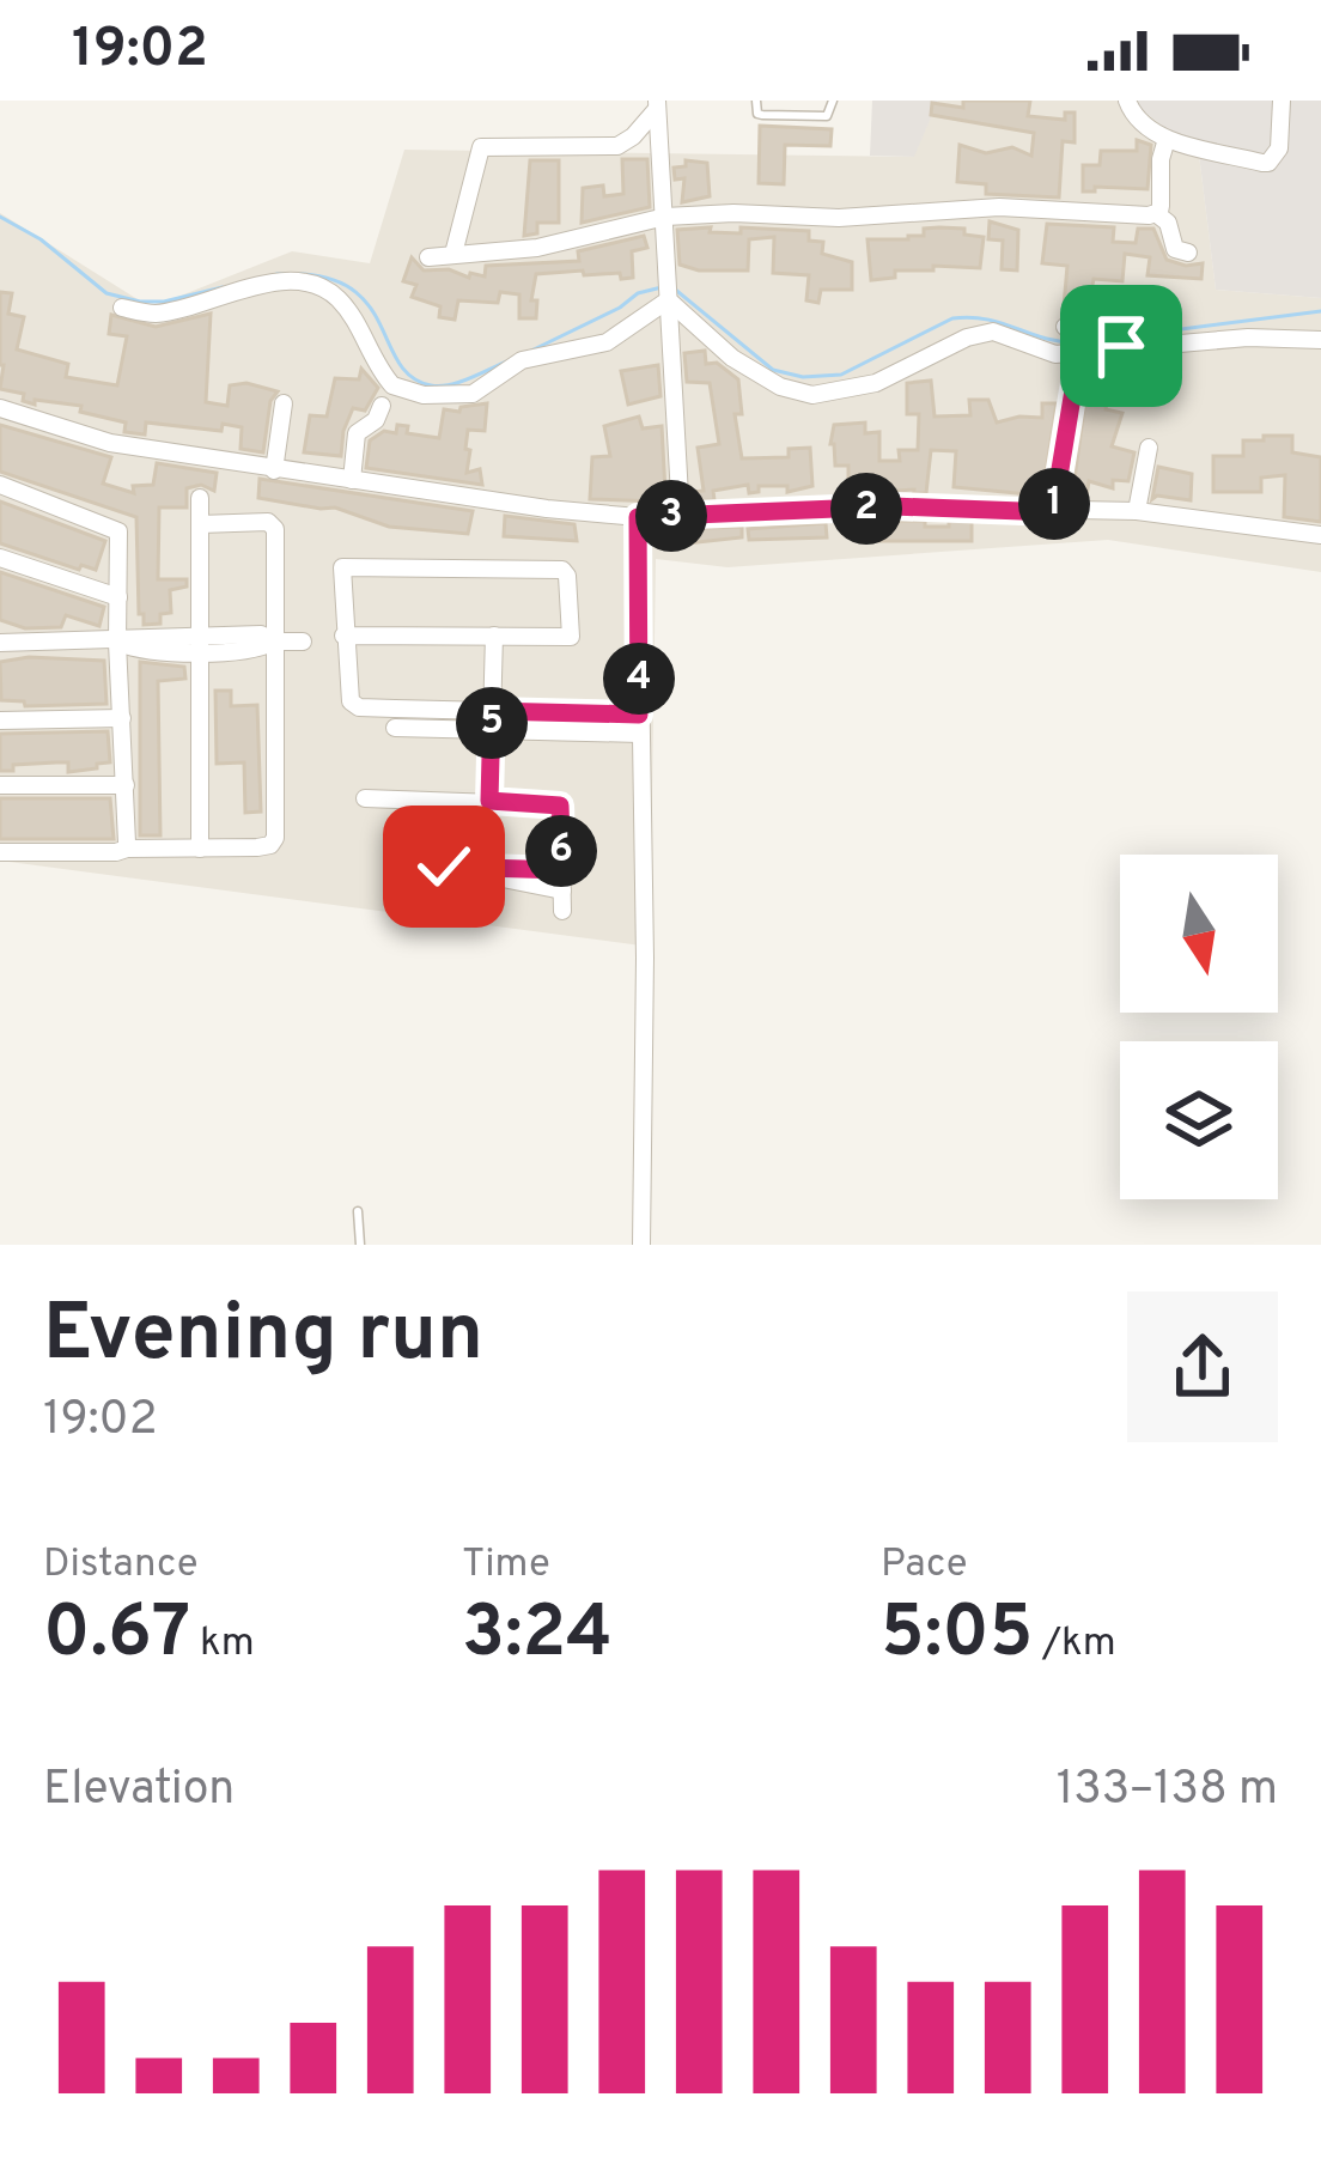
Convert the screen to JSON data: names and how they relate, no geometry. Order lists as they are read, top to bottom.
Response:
{
  "north": "bottom",
  "page": {
    "status": "19:02",
    "pins": [
      "1",
      "2",
      "3",
      "4",
      "5",
      "6"
    ],
    "heading": ["Evening run", "19:02"],
    "stats": [
      ["Distance", "0.67 km"],
      ["Time", "3:24"],
      ["Pace", "5:05 /km"]
    ],
    "chart": ["Elevation", "133–138 m"]
  }
}
